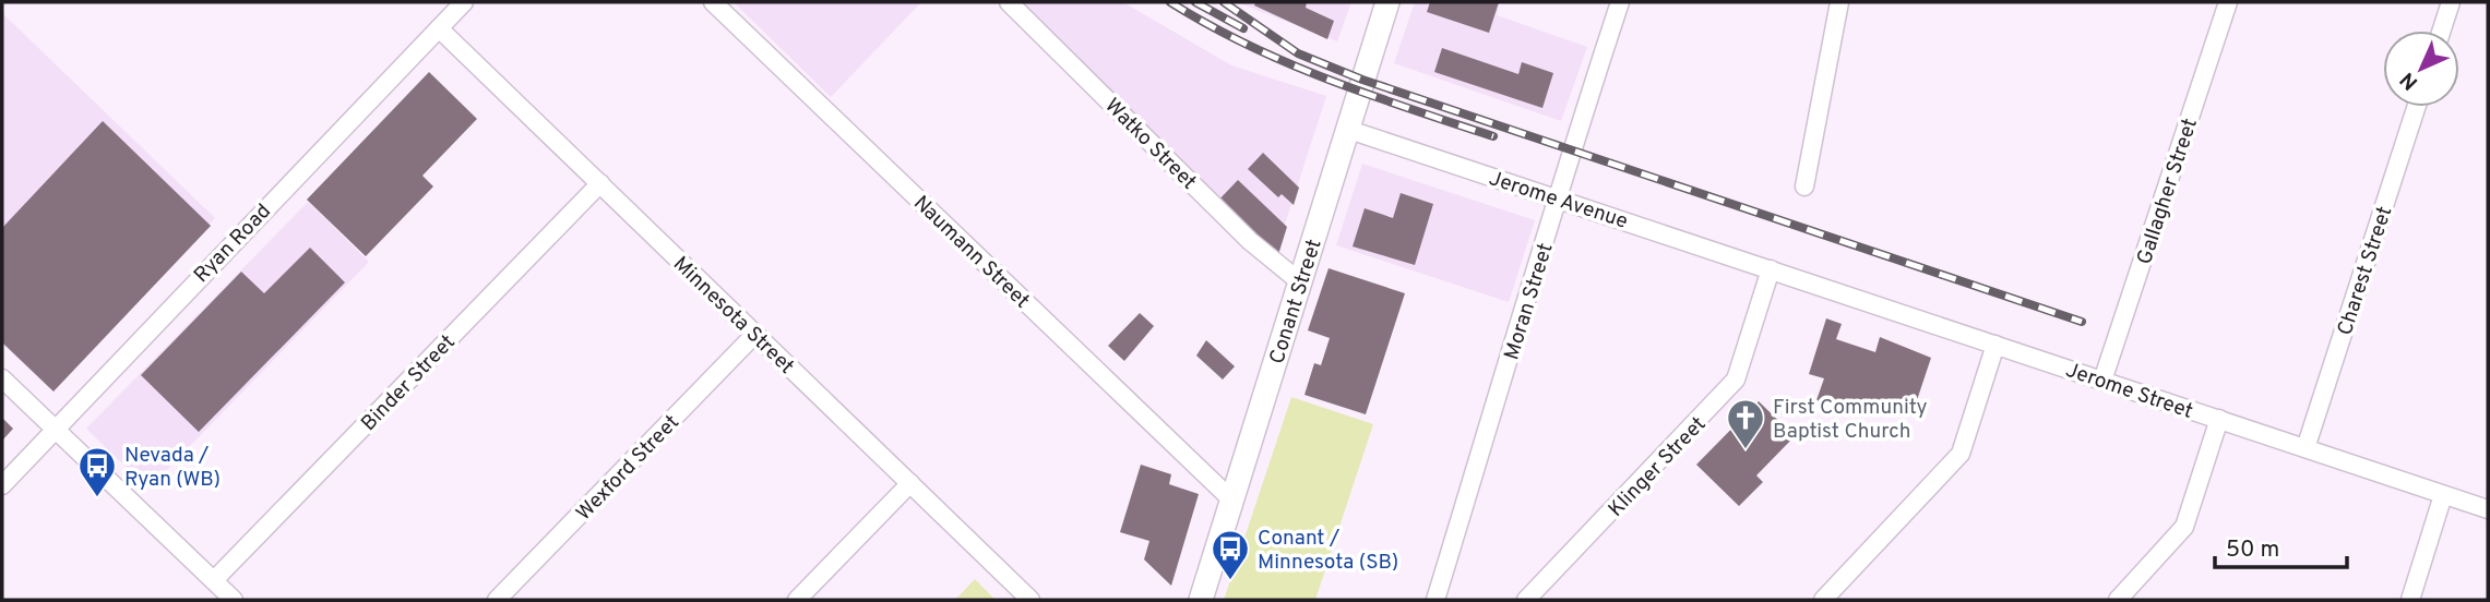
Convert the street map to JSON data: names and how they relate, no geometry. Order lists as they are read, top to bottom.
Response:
{
  "streets": {
    "main road": ["Conant Street"],
    "street": [
      "Watko Street",
      "Gallagher Street",
      "Jerome Avenue",
      "Ryan Road",
      "Naumann Street",
      "Charest Street",
      "Moran Street",
      "Minnesota Street",
      "Binder Street",
      "Jerome Street",
      "Klinger Street",
      "Wexford Street"
    ]
  },
  "crossings": [
    ["Watko Street", "Conant Street"],
    ["Gallagher Street", "Jerome Street"],
    ["Jerome Avenue", "Conant Street"],
    ["Jerome Avenue", "Moran Street"],
    ["Jerome Avenue", "Jerome Street"],
    ["Jerome Avenue", "Klinger Street"],
    ["Ryan Road", "Minnesota Street"],
    ["Naumann Street", "Conant Street"],
    ["Charest Street", "Jerome Street"],
    ["Minnesota Street", "Binder Street"],
    ["Minnesota Street", "Wexford Street"],
    ["Jerome Street", "Klinger Street"]
  ],
  "places": {
    "church": ["First Community Baptist Church"],
    "bus stop": ["Nevada / Ryan (WB)", "Conant / Minnesota (SB)"]
  },
  "scale_bar": "50 m",
  "north": "bottom left"
}
